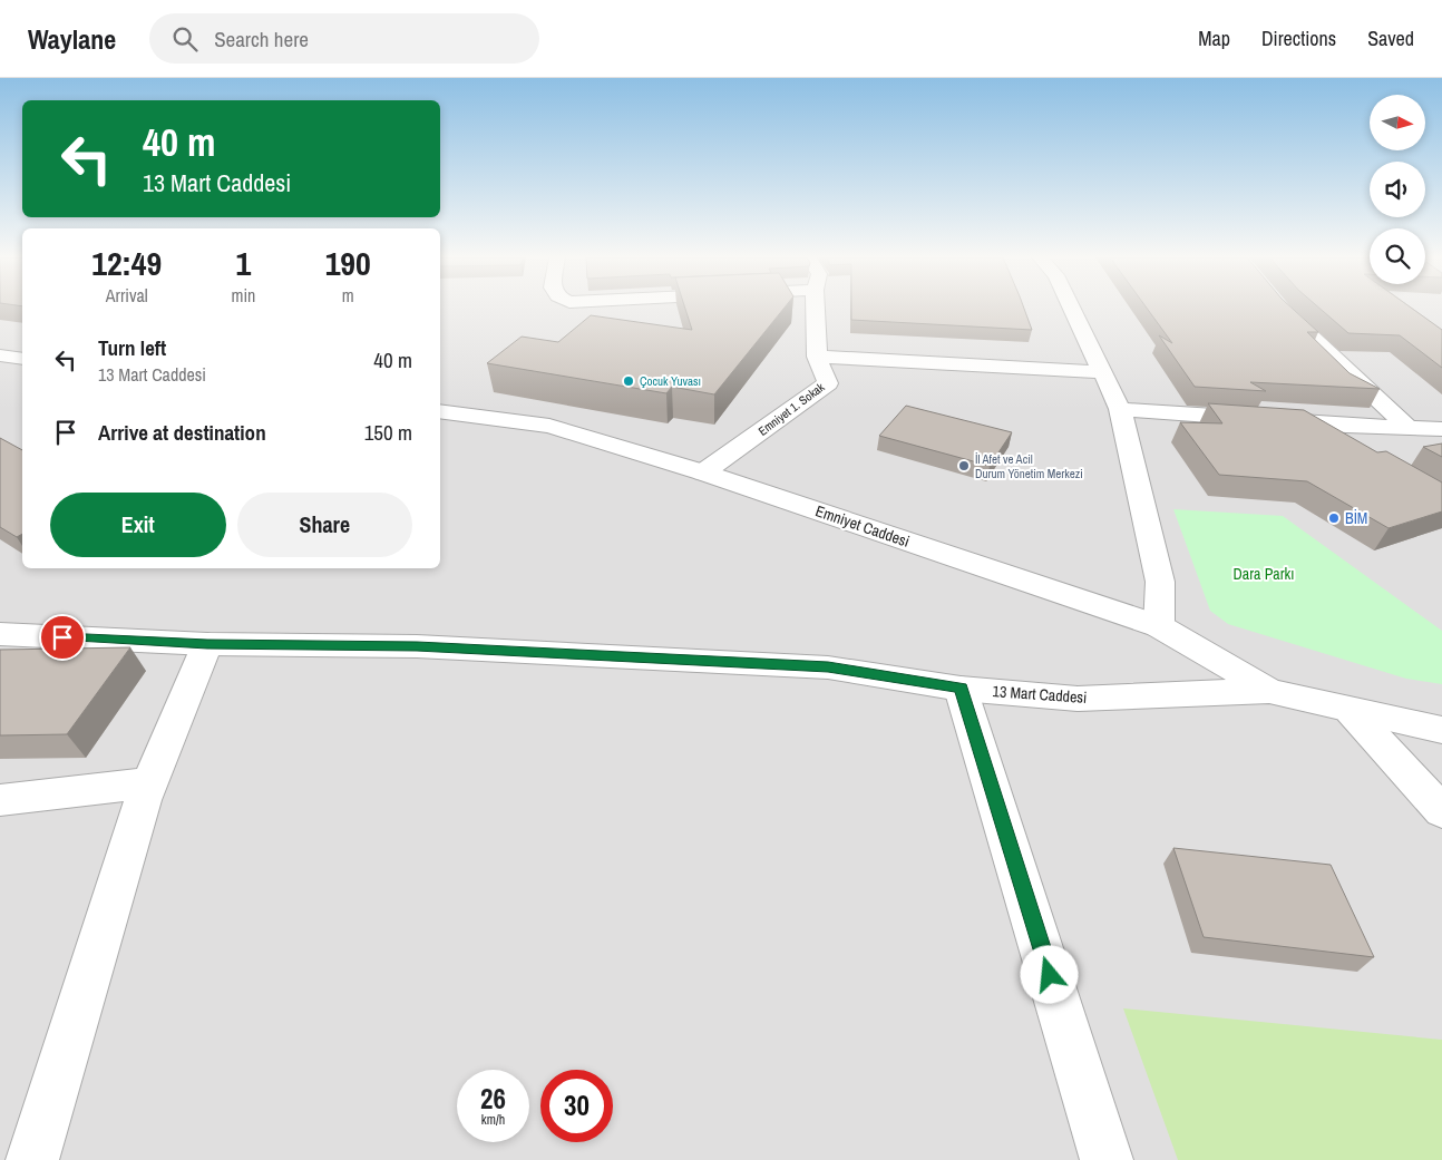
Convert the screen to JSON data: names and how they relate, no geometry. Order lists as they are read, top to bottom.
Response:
{
  "streets": {
    "street": ["Emniyet 1. Sokak", "Emniyet Caddesi", "13 Mart Caddesi"]
  },
  "crossings": [
    ["Emniyet 1. Sokak", "Emniyet Caddesi"],
    ["Emniyet Caddesi", "13 Mart Caddesi"]
  ],
  "parks": ["Dara Parkı"],
  "places": ["Çocuk Yuvası", "İl Afet ve Acil Durum Yönetim Merkezi", "BİM"],
  "north": "right",
  "page": {
    "header": "Waylane",
    "search": "Search here",
    "nav": ["Map", "Directions", "Saved"],
    "turn": ["40 m", "13 Mart Caddesi"],
    "eta": [
      "12:49",
      "Arrival",
      "1",
      "min",
      "190",
      "m"
    ],
    "list": [
      {
        "name": "Turn left",
        "note": "13 Mart Caddesi",
        "value": "40 m"
      },
      {
        "name": "Arrive at destination",
        "value": "150 m"
      }
    ],
    "buttons": ["Exit", "Share"],
    "speed": "26 km/h",
    "limit": "30"
  }
}
